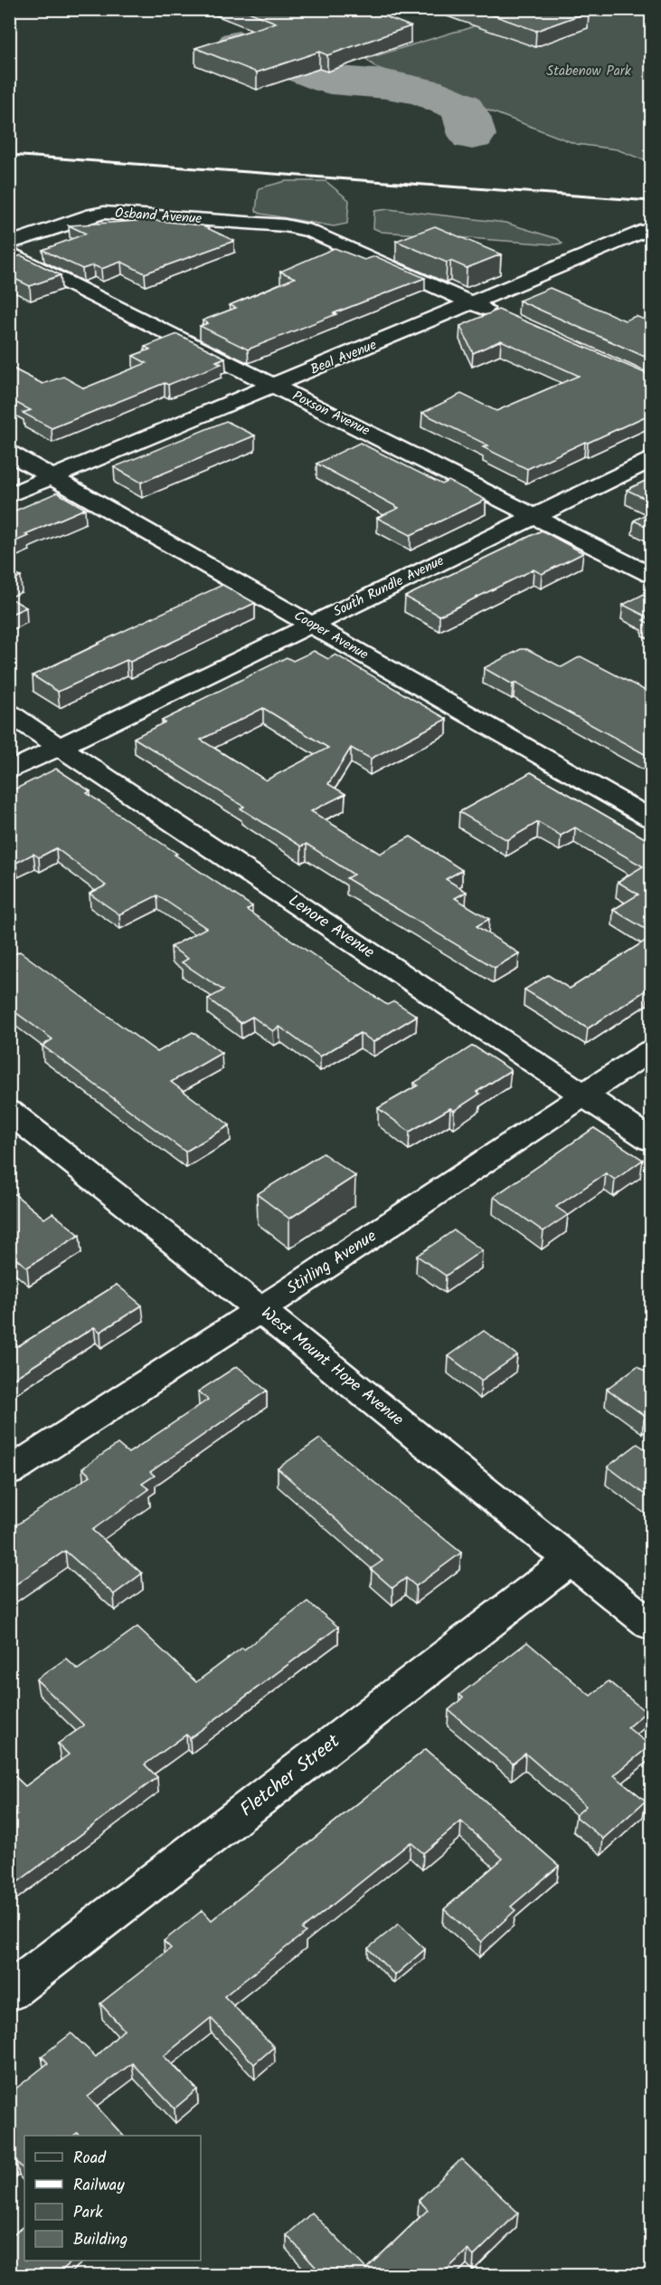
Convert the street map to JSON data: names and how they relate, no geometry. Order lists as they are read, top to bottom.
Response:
{
  "streets": {
    "street": [
      "Osband Avenue",
      "Beal Avenue",
      "Poxson Avenue",
      "South Rundle Avenue",
      "Cooper Avenue",
      "Lenore Avenue",
      "Stirling Avenue",
      "West Mount Hope Avenue",
      "Fletcher Street"
    ]
  },
  "crossings": [
    ["Osband Avenue", "Beal Avenue"],
    ["Beal Avenue", "Poxson Avenue"],
    ["Beal Avenue", "Cooper Avenue"],
    ["Poxson Avenue", "South Rundle Avenue"],
    ["South Rundle Avenue", "Cooper Avenue"],
    ["South Rundle Avenue", "Lenore Avenue"],
    ["Lenore Avenue", "Stirling Avenue"],
    ["Stirling Avenue", "West Mount Hope Avenue"],
    ["West Mount Hope Avenue", "Fletcher Street"]
  ],
  "parks": ["Stabenow Park"],
  "legend": [
    "Road",
    "Railway",
    "Park",
    "Building"
  ]
}
